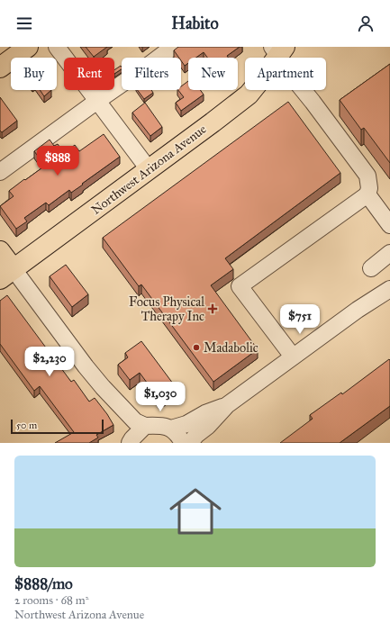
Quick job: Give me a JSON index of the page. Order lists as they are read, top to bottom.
{
  "streets": {
    "main road": ["Northwest Arizona Avenue"]
  },
  "places": {
    "health": ["Focus Physical Therapy Inc"],
    "other": ["Madabolic"]
  },
  "scale_bar": "50 m",
  "page": {
    "header": "Habito",
    "chip": [
      "Buy",
      "Rent",
      "Filters",
      "New",
      "Apartment"
    ],
    "price": [
      "$888",
      "$751",
      "$2,230",
      "$1,030"
    ],
    "scale": "50 m",
    "list": [
      {
        "name": "$888/mo",
        "note": "2 rooms · 68 m² · Northwest Arizona Avenue"
      }
    ]
  }
}
